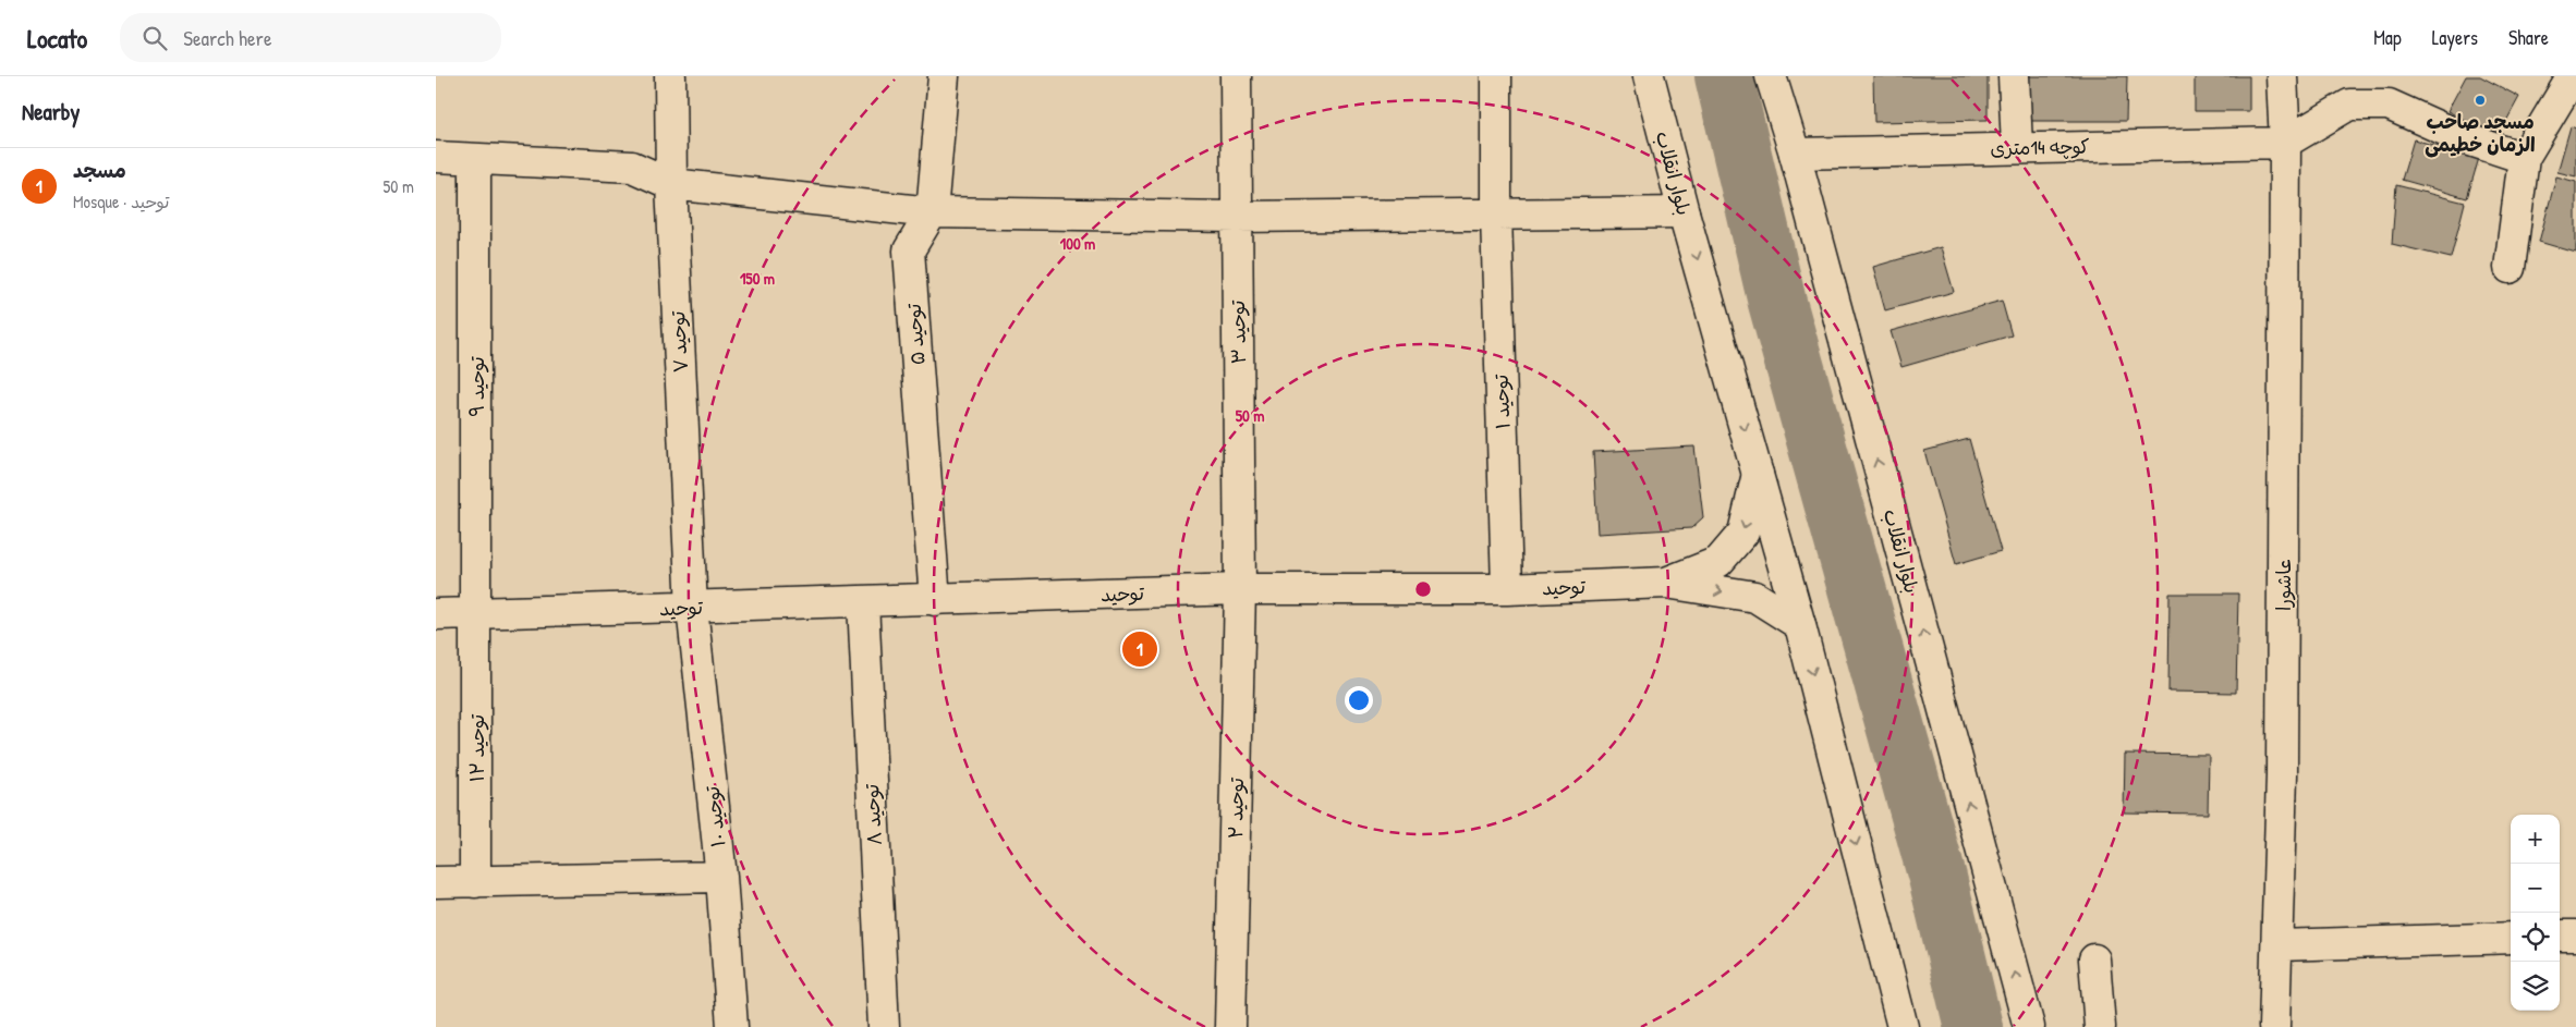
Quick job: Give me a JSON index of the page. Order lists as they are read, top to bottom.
{
  "streets": {
    "street": [
      "کوچه 14متری",
      "بلوار انقلاب",
      "توحید ۳",
      "توحید ۵",
      "توحید ۷",
      "توحید ۹",
      "توحید ۱",
      "عاشورا",
      "توحید",
      "توحید ۱۲",
      "توحید ۲",
      "توحید ۸",
      "توحید ۱۰"
    ]
  },
  "crossings": [
    ["کوچه 14متری", "بلوار انقلاب"],
    ["کوچه 14متری", "عاشورا"],
    ["بلوار انقلاب", "توحید"],
    ["توحید ۳", "توحید"],
    ["توحید ۳", "توحید ۲"],
    ["توحید ۵", "توحید"],
    ["توحید ۷", "توحید"],
    ["توحید ۷", "توحید ۱۰"],
    ["توحید ۹", "توحید"],
    ["توحید ۹", "توحید ۱۲"],
    ["توحید ۱", "توحید"],
    ["توحید", "توحید ۱۲"],
    ["توحید", "توحید ۲"],
    ["توحید", "توحید ۸"],
    ["توحید", "توحید ۱۰"]
  ],
  "places": ["مسجد صاحب الزمان خطیمی"],
  "page": {
    "header": "Locato",
    "search": "Search here",
    "nav": ["Map", "Layers", "Share"],
    "heading": "Nearby",
    "list": [
      {
        "mark": "1",
        "name": "مسجد",
        "note": "Mosque · توحید",
        "value": "50 m"
      }
    ],
    "pins": "1",
    "map_buttons": ["+", "−"]
  },
  "rings": ["100 m", "150 m", "50 m"]
}
